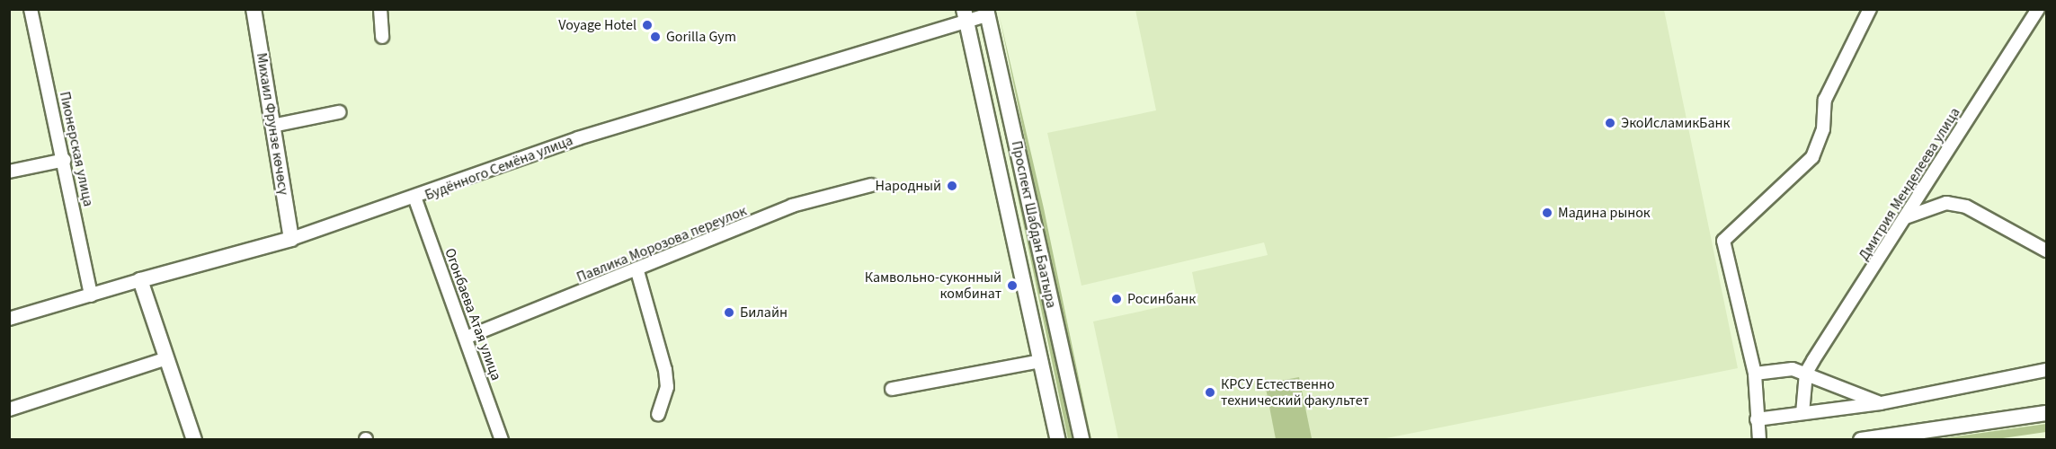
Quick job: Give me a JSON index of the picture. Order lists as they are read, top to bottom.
{
  "streets": {
    "main road": ["Михаил Фрунзе көчөсү", "Будённого Семёна улица", "Проспект Шабдан Баатыра"],
    "street": [
      "Пионерская улица",
      "Дмитрия Менделеева улица",
      "Павлика Морозова переулок",
      "Огонбаева Атая улица"
    ]
  },
  "crossings": [
    ["Михаил Фрунзе көчөсү", "Будённого Семёна улица"],
    ["Пионерская улица", "Будённого Семёна улица"],
    ["Будённого Семёна улица", "Проспект Шабдан Баатыра"],
    ["Будённого Семёна улица", "Огонбаева Атая улица"],
    ["Павлика Морозова переулок", "Огонбаева Атая улица"]
  ],
  "places": [
    "Voyage Hotel",
    "Gorilla Gym",
    "ЭкоИсламикБанк",
    "Народный",
    "Мадина рынок",
    "Камвольно-суконный комбинат",
    "Росинбанк",
    "Билайн",
    "КРСУ Естественно технический факультет"
  ]
}
